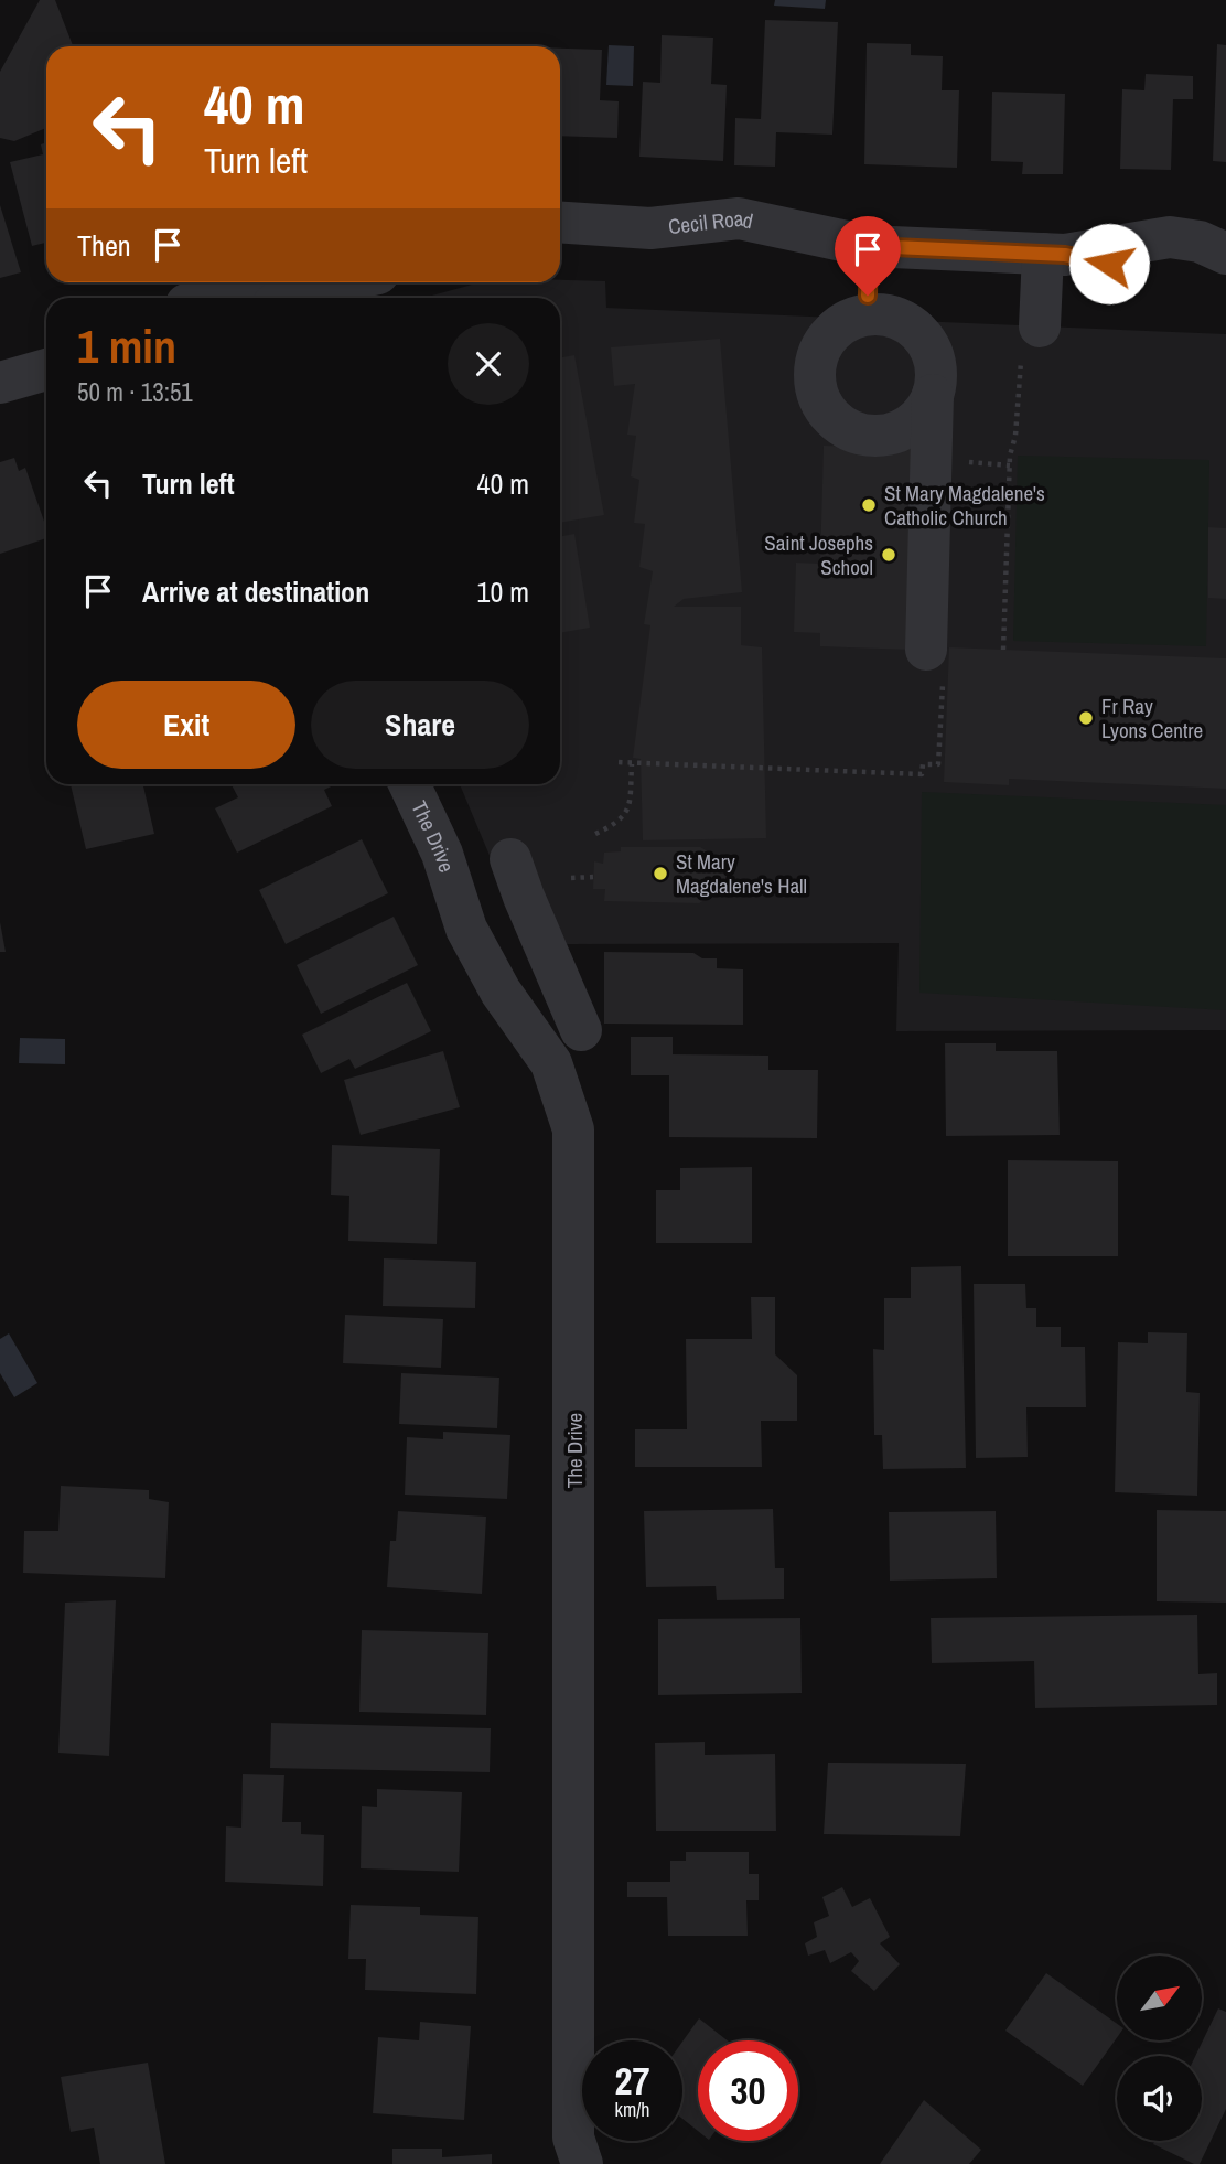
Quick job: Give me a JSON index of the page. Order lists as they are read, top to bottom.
{
  "streets": {
    "street": ["Cecil Road", "The Drive"]
  },
  "places": [
    "St Mary Magdalene's Catholic Church",
    "Saint Josephs School",
    "Fr Ray Lyons Centre",
    "St Mary Magdalene's Hall"
  ],
  "north": "top right",
  "page": {
    "turn": ["40 m", "Turn left"],
    "then": "Then",
    "heading": ["1 min", "50 m · 13:51"],
    "list": [
      {
        "name": "Turn left",
        "value": "40 m"
      },
      {
        "name": "Arrive at destination",
        "value": "10 m"
      }
    ],
    "buttons": ["Exit", "Share"],
    "speed": "27 km/h",
    "limit": "30"
  }
}
